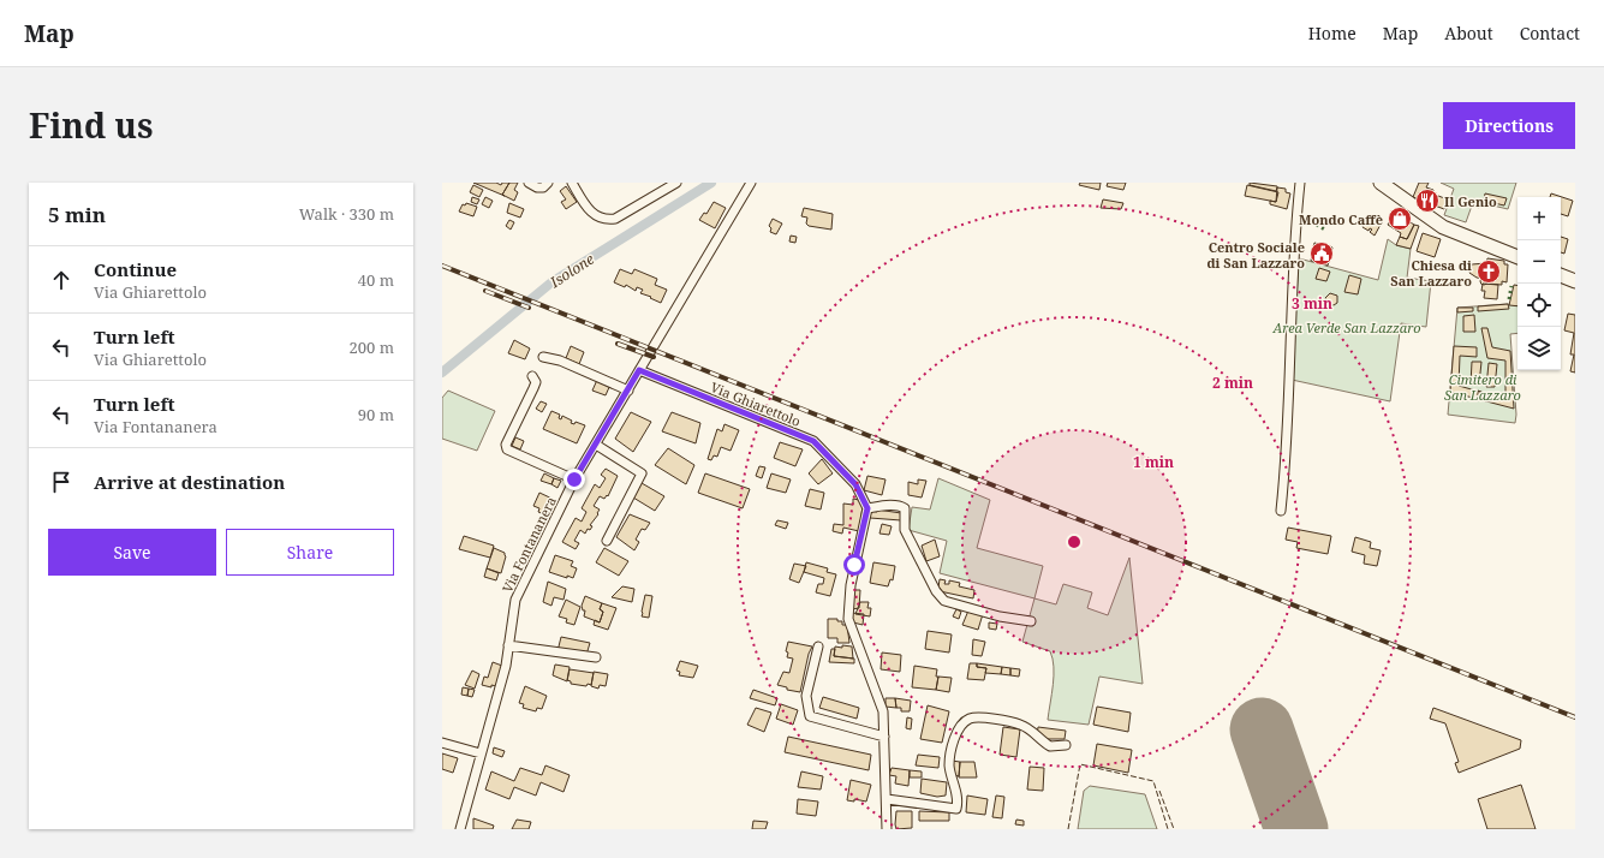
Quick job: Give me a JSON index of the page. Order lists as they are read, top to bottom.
{
  "streets": {
    "street": ["Via Ghiarettolo", "Via Fontananera"]
  },
  "crossings": [
    ["Via Ghiarettolo", "Via Fontananera"]
  ],
  "water": ["Isolone"],
  "parks": ["Area Verde San Lazzaro", "Cimitero di San Lazzaro"],
  "places": {
    "restaurant": ["Il Genio"],
    "shop": ["Mondo Caffè"],
    "public building": ["Centro Sociale di San Lazzaro"],
    "church": ["Chiesa di San Lazzaro"]
  },
  "page": {
    "header": "Map",
    "nav": [
      "Home",
      "Map",
      "About",
      "Contact"
    ],
    "title": "Find us",
    "buttons": [
      "Directions",
      ["Save", "Share"]
    ],
    "heading": ["5 min", "Walk · 330 m"],
    "map_buttons": ["+", "−"],
    "list": [
      ["Continue", "Via Ghiarettolo", "40 m"],
      ["Turn left", "Via Ghiarettolo", "200 m"],
      ["Turn left", "Via Fontananera", "90 m"],
      "Arrive at destination"
    ]
  },
  "rings": ["3 min", "2 min", "1 min"]
}
